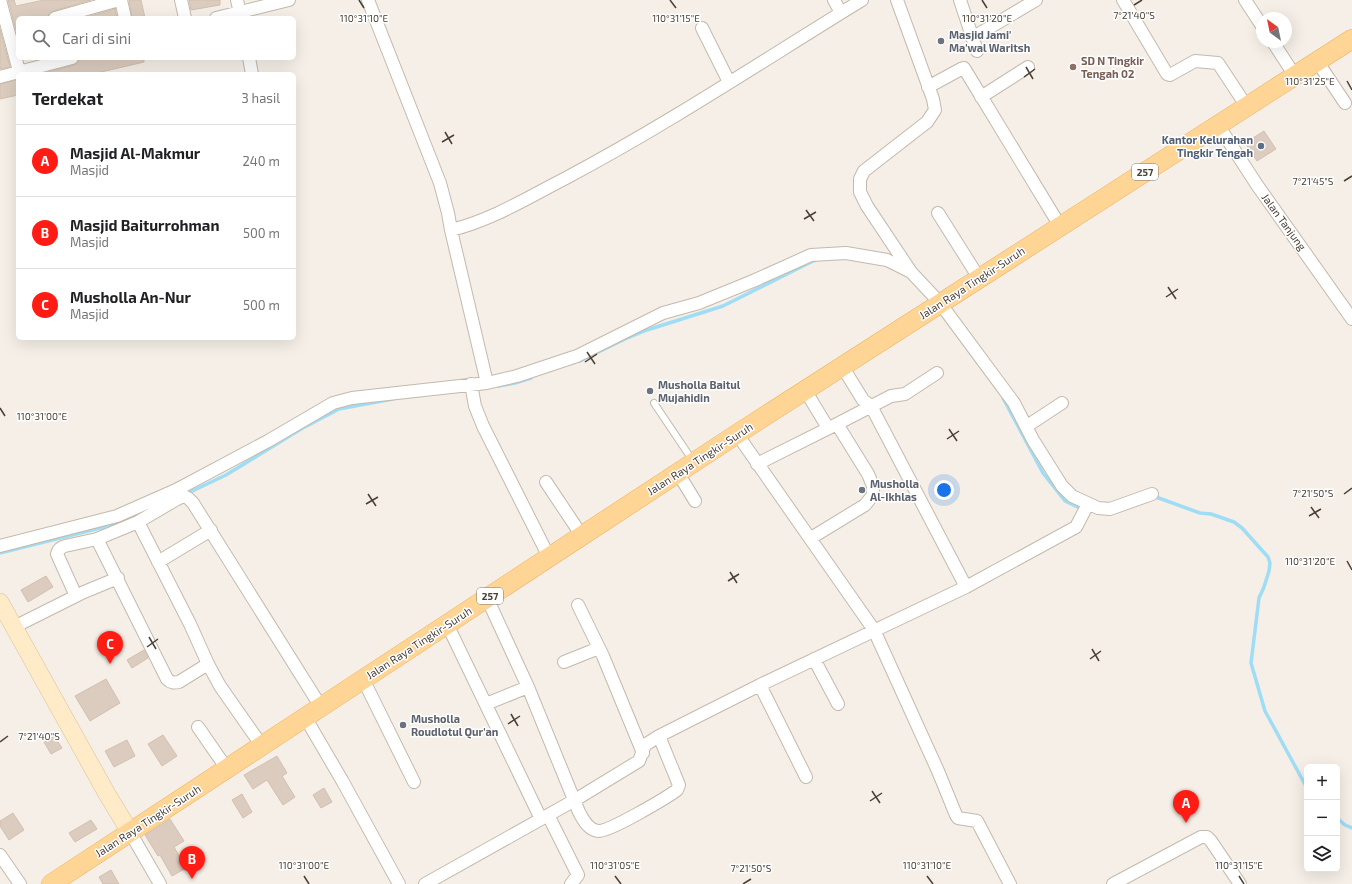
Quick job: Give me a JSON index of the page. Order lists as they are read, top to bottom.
{
  "streets": {
    "main road": ["257", "Jalan Raya Tingkir-Suruh"],
    "street": ["Jalan Tanjung"]
  },
  "crossings": [
    ["Jalan Tanjung", "Jalan Raya Tingkir-Suruh"]
  ],
  "places": [
    "Masjid Jami' Ma'wal Waritsh",
    "SD N Tingkir Tengah 02",
    "Kantor Kelurahan Tingkir Tengah",
    "Musholla Baitul Mujahidin",
    "Musholla Al-Ikhlas",
    "Musholla Roudlotul Qur'an"
  ],
  "north": "top left",
  "page": {
    "search": "Cari di sini",
    "heading": ["Terdekat", "3 hasil"],
    "list": [
      {
        "mark": "A",
        "name": "Masjid Al-Makmur",
        "note": "Masjid",
        "value": "240 m"
      },
      {
        "mark": "B",
        "name": "Masjid Baiturrohman",
        "note": "Masjid",
        "value": "500 m"
      },
      {
        "mark": "C",
        "name": "Musholla An-Nur",
        "note": "Masjid",
        "value": "500 m"
      }
    ],
    "pins": ["C", "A", "B"],
    "map_buttons": ["+", "−"]
  },
  "coordinates": [
    "7°21'40\"S",
    "110°31'20\"E",
    "110°31'10\"E",
    "110°31'15\"E",
    "110°31'25\"E",
    "7°21'45\"S",
    "110°31'00\"E",
    "7°21'50\"S",
    "110°31'05\"E"
  ]
}
